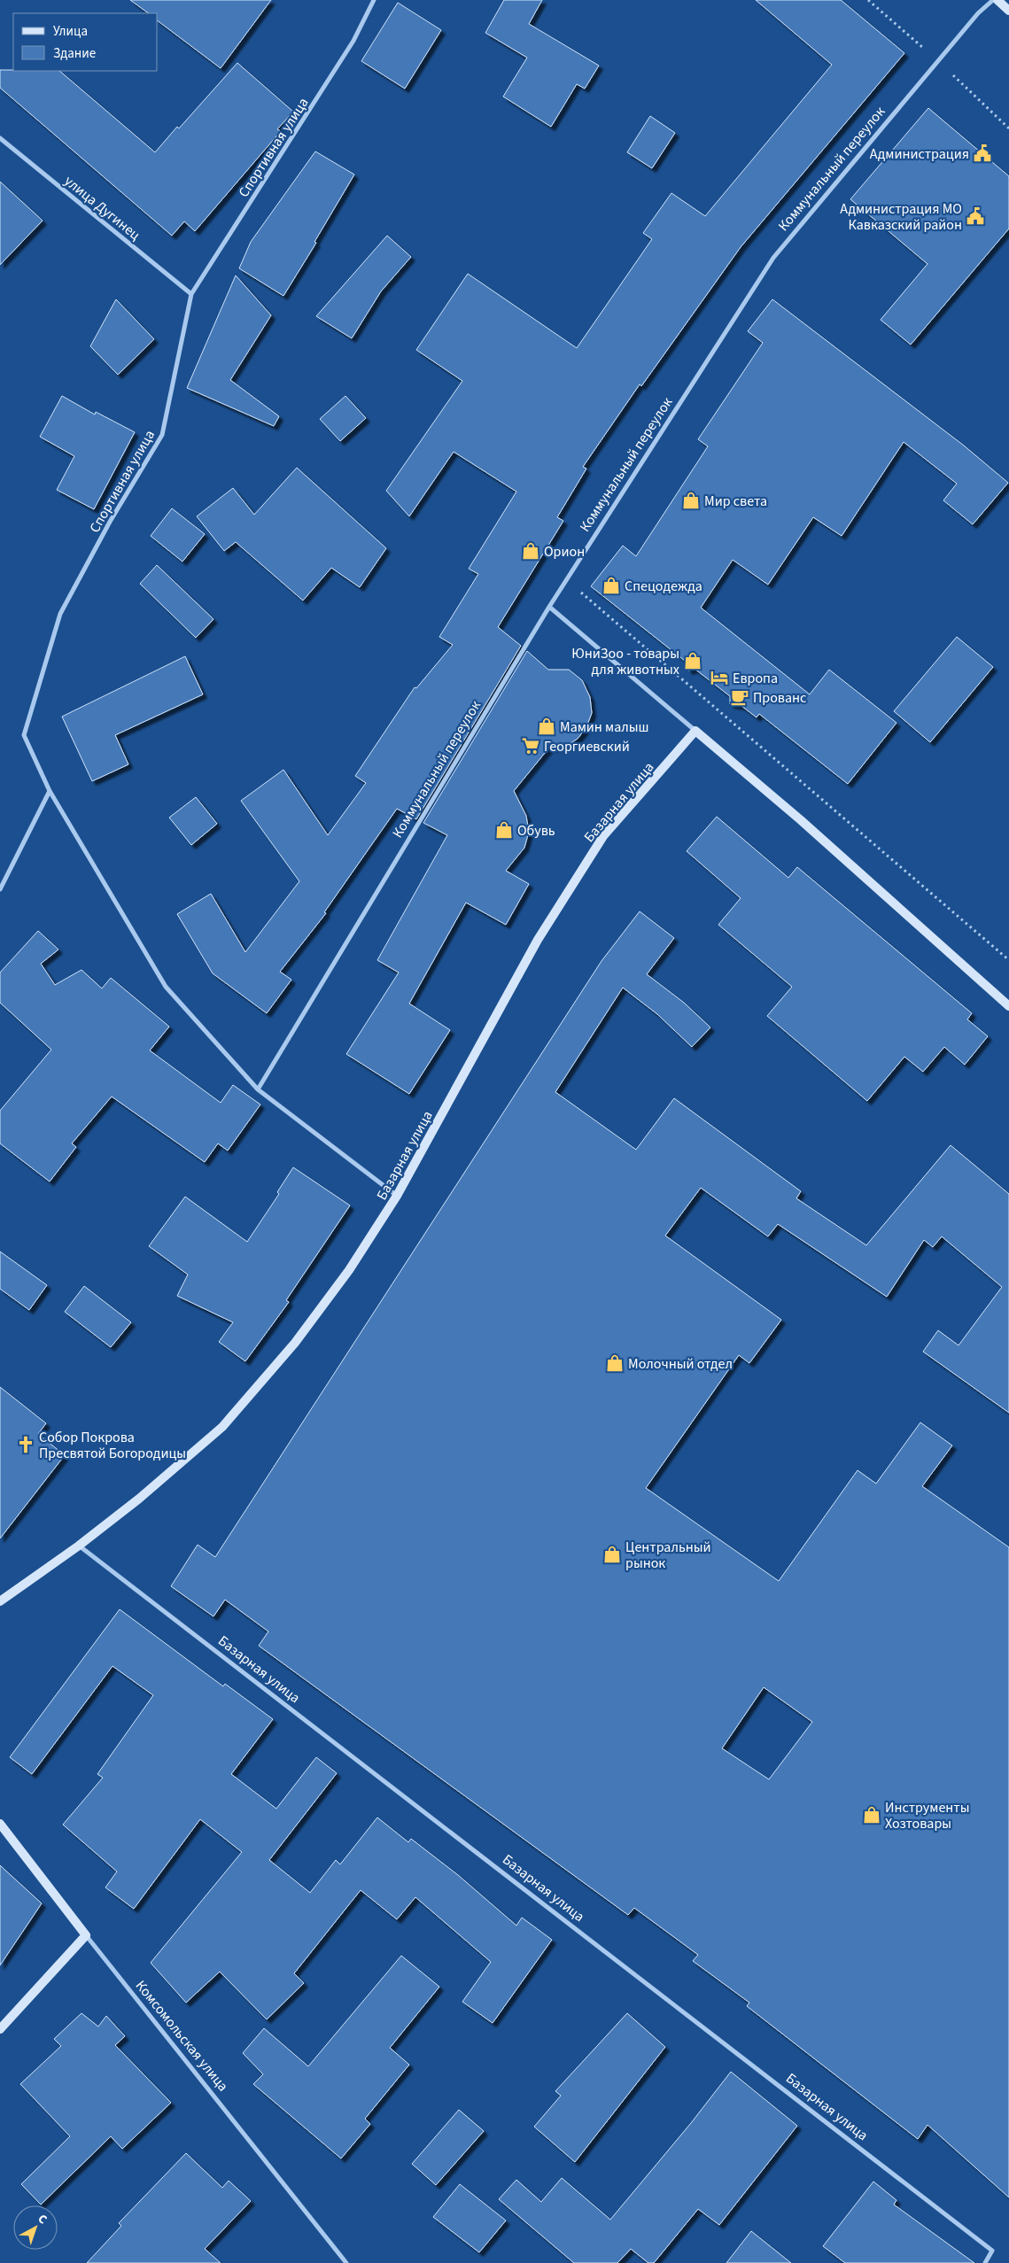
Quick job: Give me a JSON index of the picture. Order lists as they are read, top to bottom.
{
  "streets": {
    "main road": ["Базарная улица", "Комсомольская улица"],
    "street": ["Спортивная улица", "Коммунальный переулок", "улица Дугинец"]
  },
  "crossings": [
    ["Спортивная улица", "Коммунальный переулок"],
    ["Спортивная улица", "улица Дугинец"],
    ["Спортивная улица", "Базарная улица"]
  ],
  "places": {
    "public building": ["Администрация", "Администрация МО Кавказский район"],
    "shop": [
      "Мир света",
      "Орион",
      "Спецодежда",
      "ЮниЗоо - товары для животных",
      "Мамин малыш",
      "Обувь",
      "Молочный отдел",
      "Центральный рынок",
      "Инструменты Хозтовары"
    ],
    "hotel": ["Европа"],
    "cafe": ["Прованс"],
    "supermarket": ["Георгиевский"],
    "church": ["Собор Покрова Пресвятой Богородицы"]
  },
  "legend": ["Улица", "Здание"],
  "north": "top right"
}
